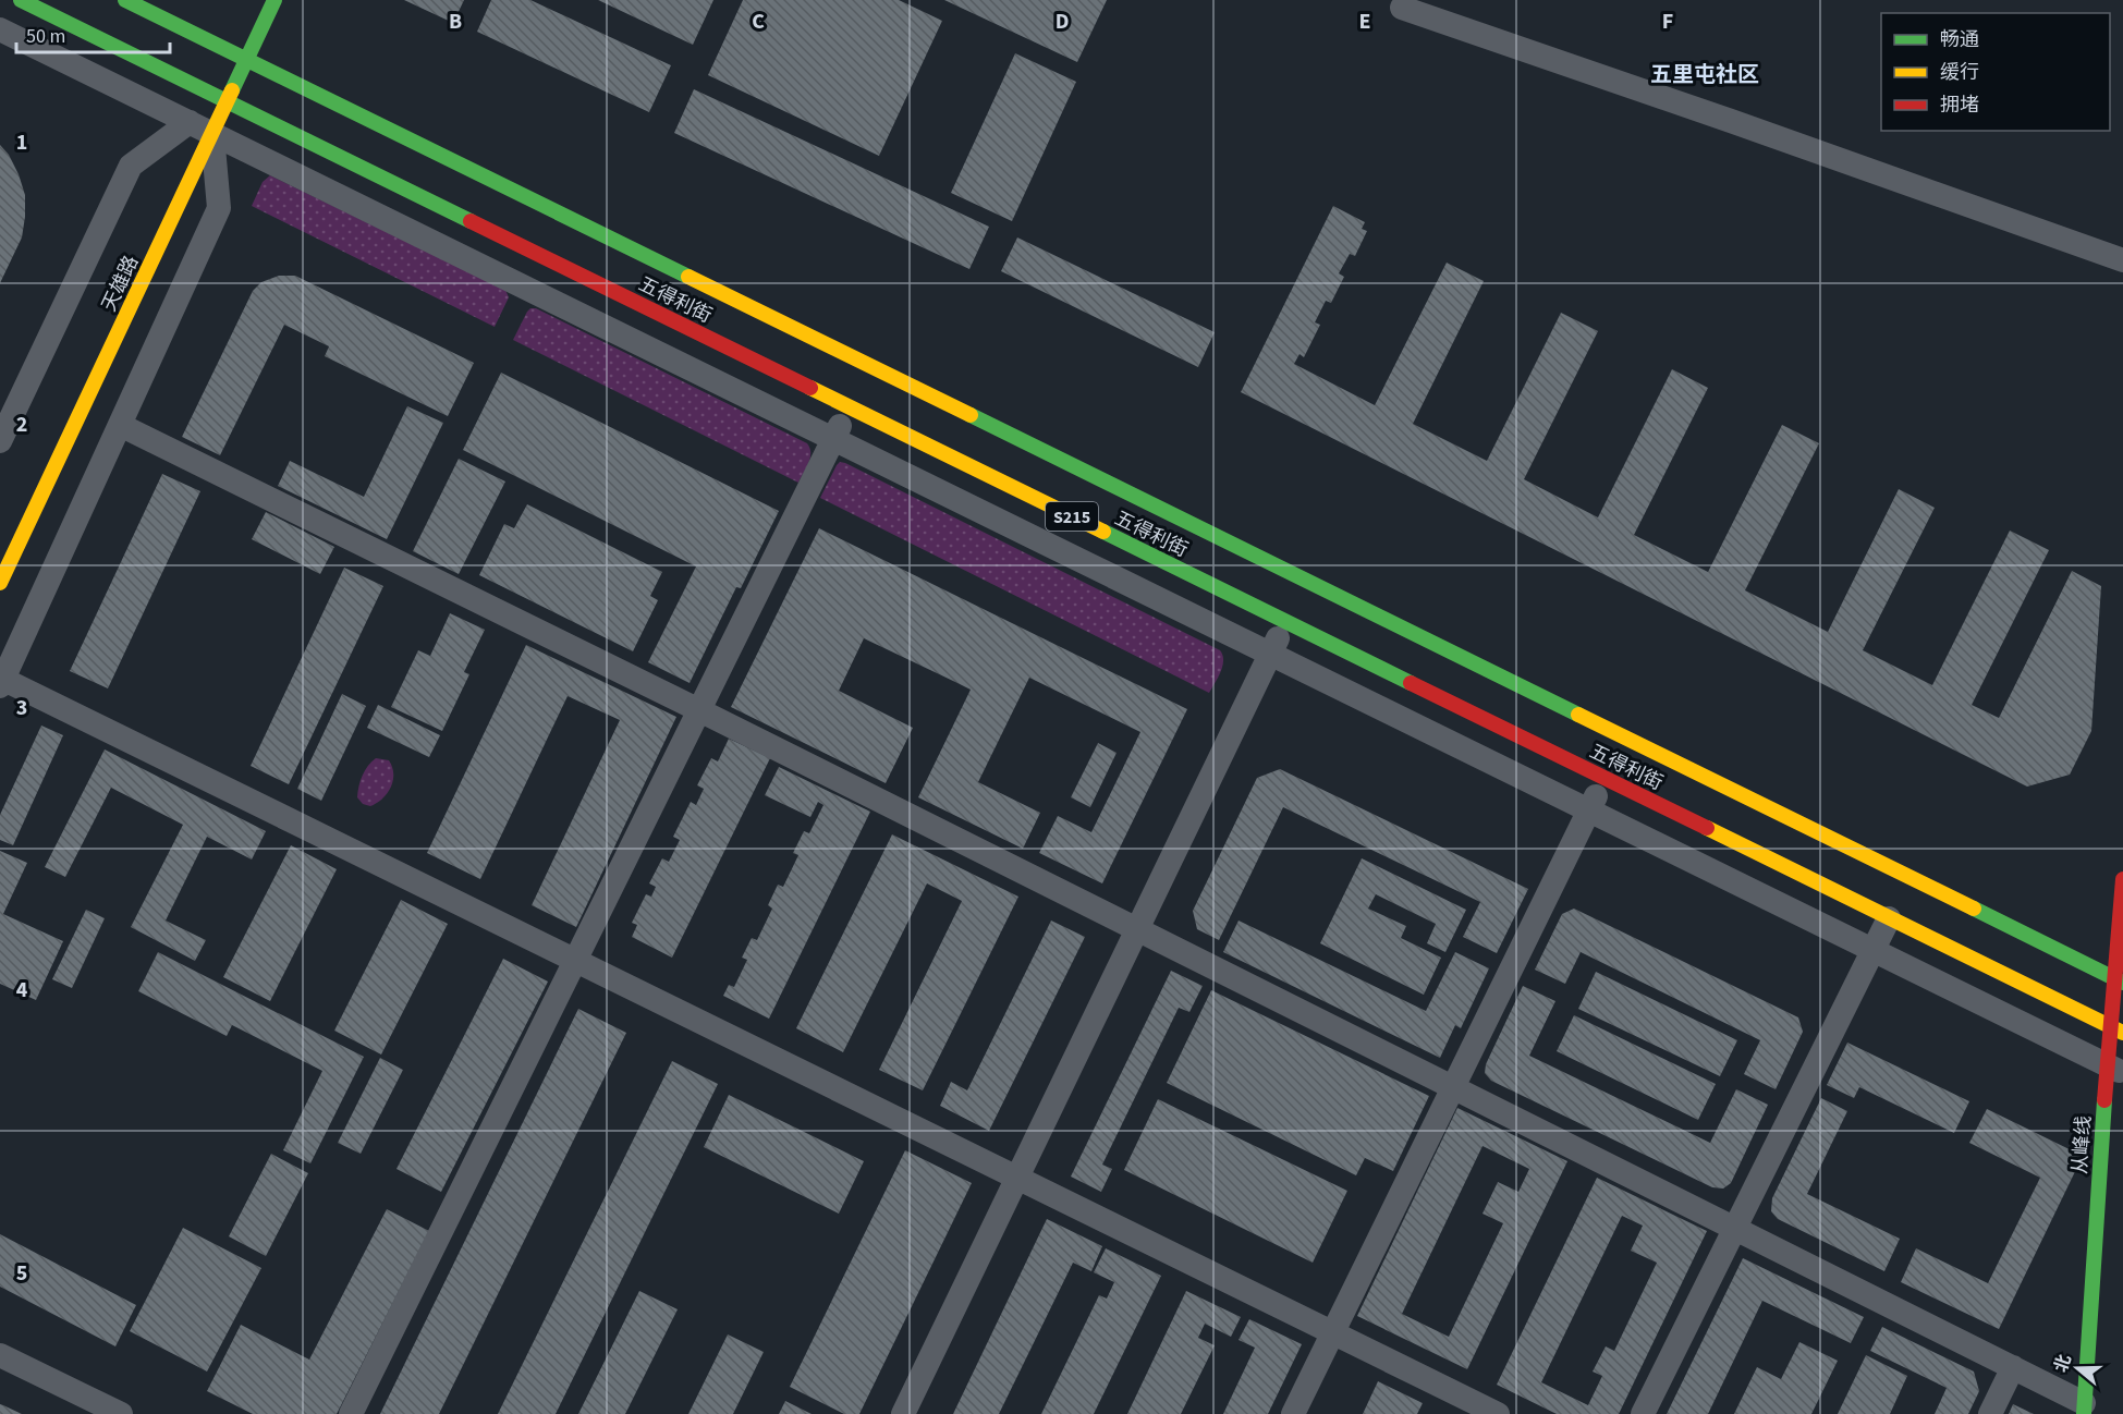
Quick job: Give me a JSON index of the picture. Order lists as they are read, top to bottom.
{
  "streets": {
    "main road": [
      "天雄路",
      "五得利街",
      "S215",
      "从峰线"
    ]
  },
  "crossings": [
    ["天雄路", "五得利街"],
    ["五得利街", "从峰线"]
  ],
  "districts": ["五里屯社区"],
  "legend": ["畅通", "缓行", "拥堵"],
  "scale_bar": "50 m",
  "north": "left",
  "grid": {
    "columns": [
      "B",
      "C",
      "D",
      "E",
      "F"
    ],
    "rows": [
      "1",
      "2",
      "3",
      "4",
      "5"
    ]
  }
}
